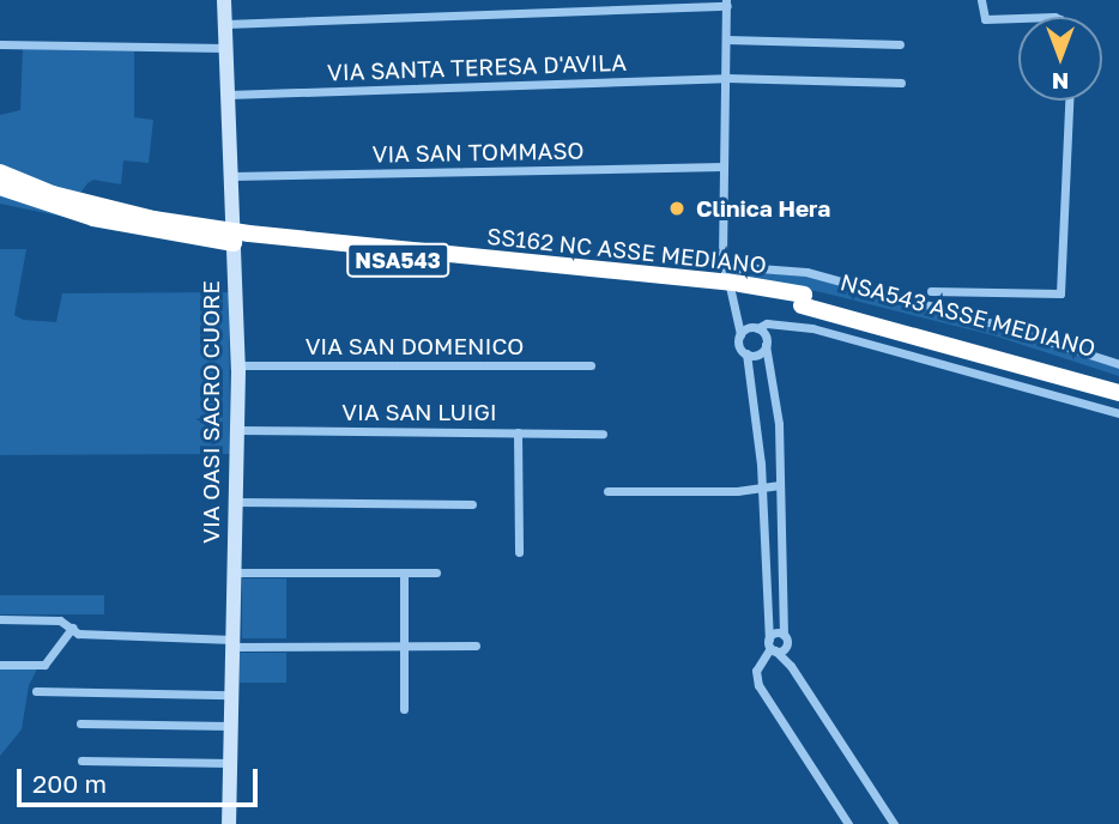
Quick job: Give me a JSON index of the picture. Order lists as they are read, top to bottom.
{
  "streets": {
    "highway": ["SS162 NC ASSE MEDIANO", "NSA543", "NSA543 ASSE MEDIANO"],
    "street": [
      "VIA SANTA TERESA D'AVILA",
      "VIA SAN TOMMASO",
      "VIA SAN DOMENICO",
      "VIA OASI SACRO CUORE",
      "VIA SAN LUIGI"
    ]
  },
  "crossings": [
    ["VIA SANTA TERESA D'AVILA", "VIA OASI SACRO CUORE"],
    ["VIA SAN TOMMASO", "VIA OASI SACRO CUORE"],
    ["SS162 NC ASSE MEDIANO", "NSA543 ASSE MEDIANO"],
    ["VIA SAN DOMENICO", "VIA OASI SACRO CUORE"],
    ["VIA OASI SACRO CUORE", "VIA SAN LUIGI"]
  ],
  "places": ["Clinica Hera"],
  "scale_bar": "200 m",
  "north": "bottom"
}
